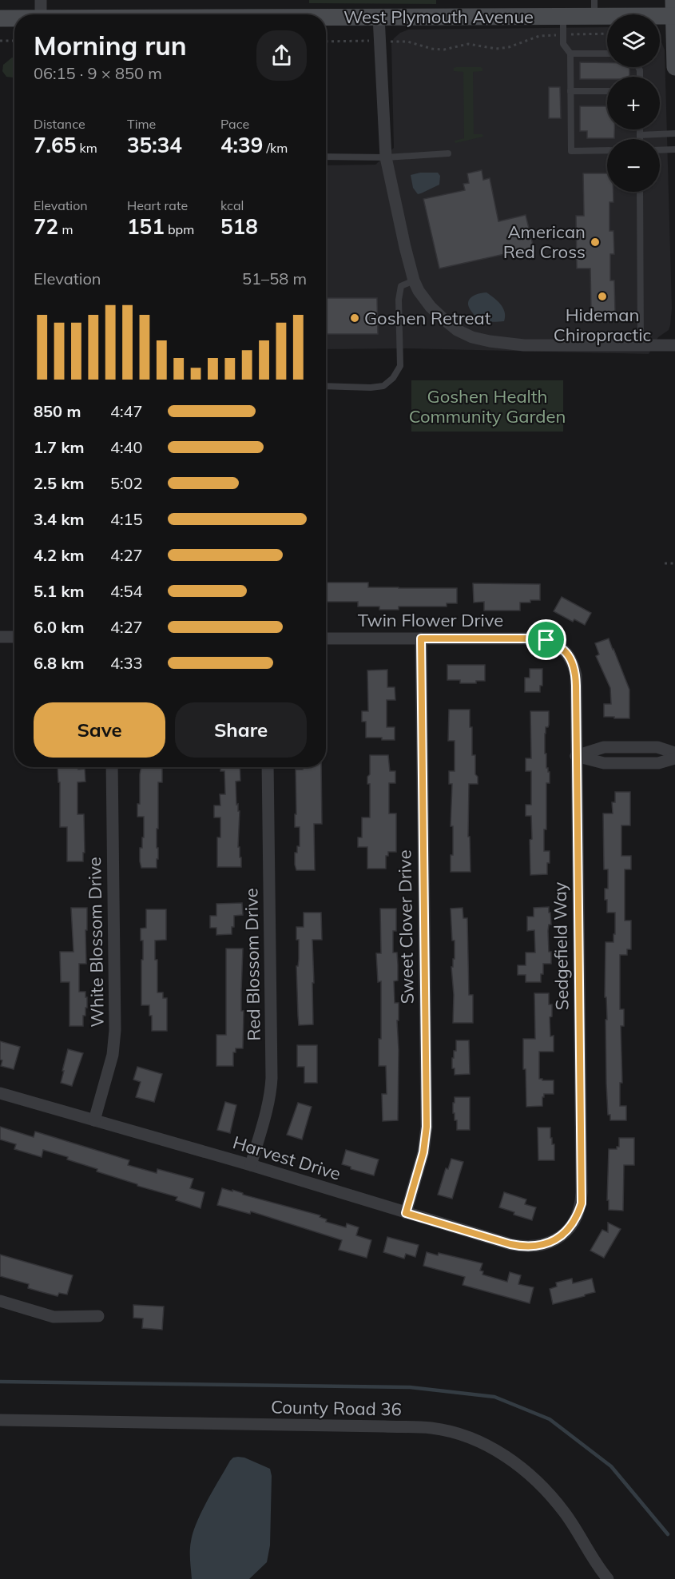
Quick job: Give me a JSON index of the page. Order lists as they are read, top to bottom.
{
  "streets": {
    "main road": ["West Plymouth Avenue"],
    "street": [
      "Twin Flower Drive",
      "Sweet Clover Drive",
      "White Blossom Drive",
      "Sedgefield Way",
      "Red Blossom Drive",
      "Harvest Drive",
      "County Road 36"
    ]
  },
  "crossings": [
    ["Twin Flower Drive", "Sweet Clover Drive"],
    ["Twin Flower Drive", "Sedgefield Way"],
    ["Sweet Clover Drive", "Harvest Drive"],
    ["White Blossom Drive", "Harvest Drive"],
    ["Sedgefield Way", "Harvest Drive"],
    ["Red Blossom Drive", "Harvest Drive"]
  ],
  "parks": ["Goshen Health Community Garden"],
  "places": ["American Red Cross", "Hideman Chiropractic", "Goshen Retreat"],
  "page": {
    "map_buttons": ["+", "−"],
    "heading": ["Morning run", "06:15 · 9 × 850 m"],
    "stats": [
      ["Distance", "7.65 km"],
      ["Time", "35:34"],
      ["Pace", "4:39 /km"],
      ["Elevation", "72 m"],
      ["Heart rate", "151 bpm"],
      ["kcal", "518"]
    ],
    "chart": ["Elevation", "51–58 m"],
    "list": [
      {
        "name": "850 m",
        "note": "4:47"
      },
      {
        "name": "1.7 km",
        "note": "4:40"
      },
      {
        "name": "2.5 km",
        "note": "5:02"
      },
      {
        "name": "3.4 km",
        "note": "4:15"
      },
      {
        "name": "4.2 km",
        "note": "4:27"
      },
      {
        "name": "5.1 km",
        "note": "4:54"
      },
      {
        "name": "6.0 km",
        "note": "4:27"
      },
      {
        "name": "6.8 km",
        "note": "4:33"
      }
    ],
    "buttons": ["Save", "Share"]
  }
}
